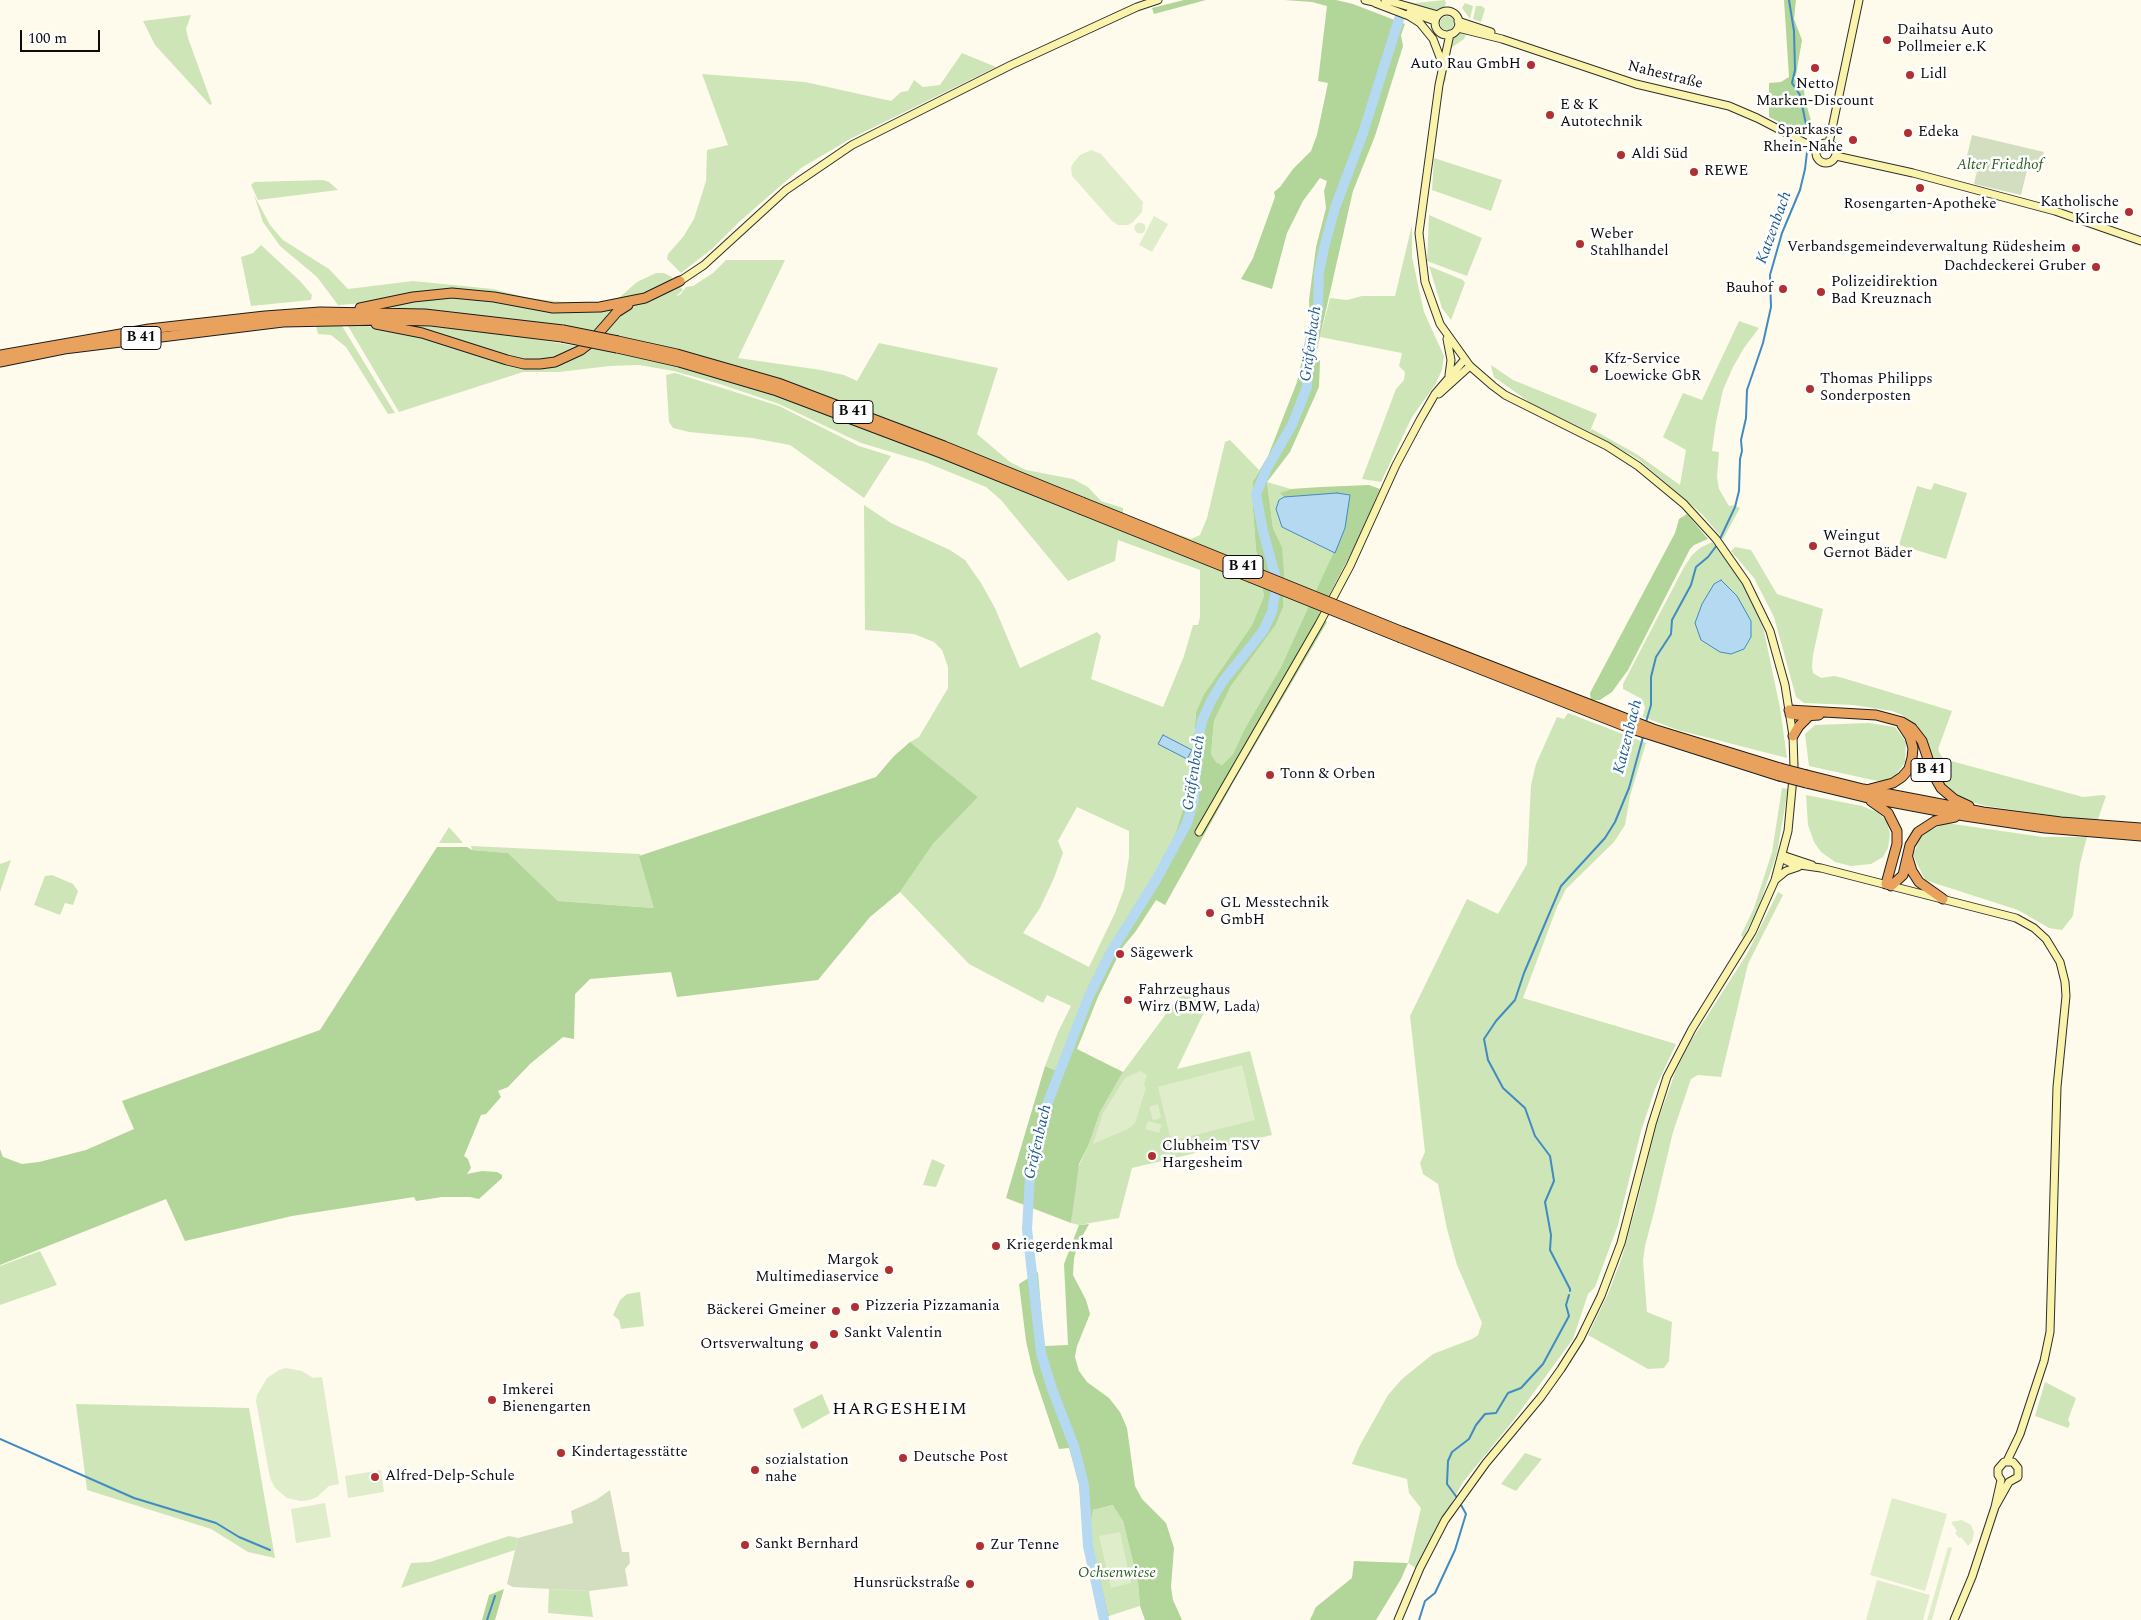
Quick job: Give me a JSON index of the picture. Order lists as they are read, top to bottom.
{
  "streets": {
    "highway": ["B 41"],
    "main road": ["Nahestraße"]
  },
  "districts": ["HARGESHEIM"],
  "water": ["Katzenbach", "Gräfenbach"],
  "parks": ["Alter Friedhof", "Ochsenwiese"],
  "places": [
    "Daihatsu Auto Pollmeier e.K",
    "Auto Rau GmbH",
    "Netto Marken-Discount",
    "Lidl",
    "E & K Autotechnik",
    "Edeka",
    "Sparkasse Rhein-Nahe",
    "Aldi Süd",
    "REWE",
    "Rosengarten-Apotheke",
    "Katholische Kirche",
    "Weber Stahlhandel",
    "Verbandsgemeindeverwaltung Rüdesheim",
    "Dachdeckerei Gruber",
    "Bauhof",
    "Polizeidirektion Bad Kreuznach",
    "Kfz-Service Loewicke GbR",
    "Thomas Philipps Sonderposten",
    "Weingut Gernot Bäder",
    "Tonn & Orben",
    "GL Messtechnik GmbH",
    "Sägewerk",
    "Fahrzeughaus Wirz (BMW, Lada)",
    "Clubheim TSV Hargesheim",
    "Kriegerdenkmal",
    "Margok Multimediaservice",
    "Pizzeria Pizzamania",
    "Bäckerei Gmeiner",
    "Sankt Valentin",
    "Ortsverwaltung",
    "Imkerei Bienengarten",
    "Kindertagesstätte",
    "Deutsche Post",
    "sozialstation nahe",
    "Alfred-Delp-Schule",
    "Sankt Bernhard",
    "Zur Tenne",
    "Hunsrückstraße"
  ],
  "scale_bar": "100 m"
}
